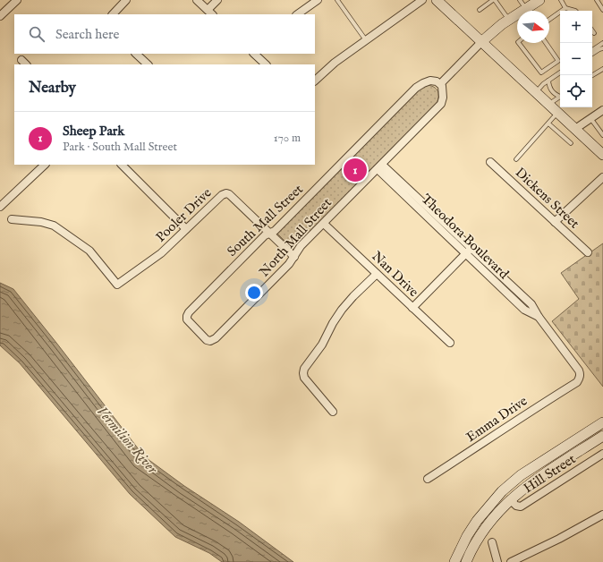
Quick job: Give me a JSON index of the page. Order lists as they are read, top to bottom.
{
  "streets": {
    "street": [
      "Dickens Street",
      "Pooler Drive",
      "South Mall Street",
      "Theodora Boulevard",
      "North Mall Street",
      "Nan Drive",
      "Emma Drive",
      "Hill Street"
    ]
  },
  "crossings": [
    ["Pooler Drive", "South Mall Street"],
    ["Pooler Drive", "North Mall Street"],
    ["South Mall Street", "North Mall Street"],
    ["Theodora Boulevard", "North Mall Street"],
    ["Theodora Boulevard", "Emma Drive"],
    ["North Mall Street", "Nan Drive"]
  ],
  "water": ["Vermilion River"],
  "north": "right",
  "page": {
    "map_buttons": ["+", "−"],
    "search": "Search here",
    "heading": "Nearby",
    "list": [
      {
        "mark": "1",
        "name": "Sheep Park",
        "note": "Park · South Mall Street",
        "value": "170 m"
      }
    ],
    "pins": "1"
  }
}
